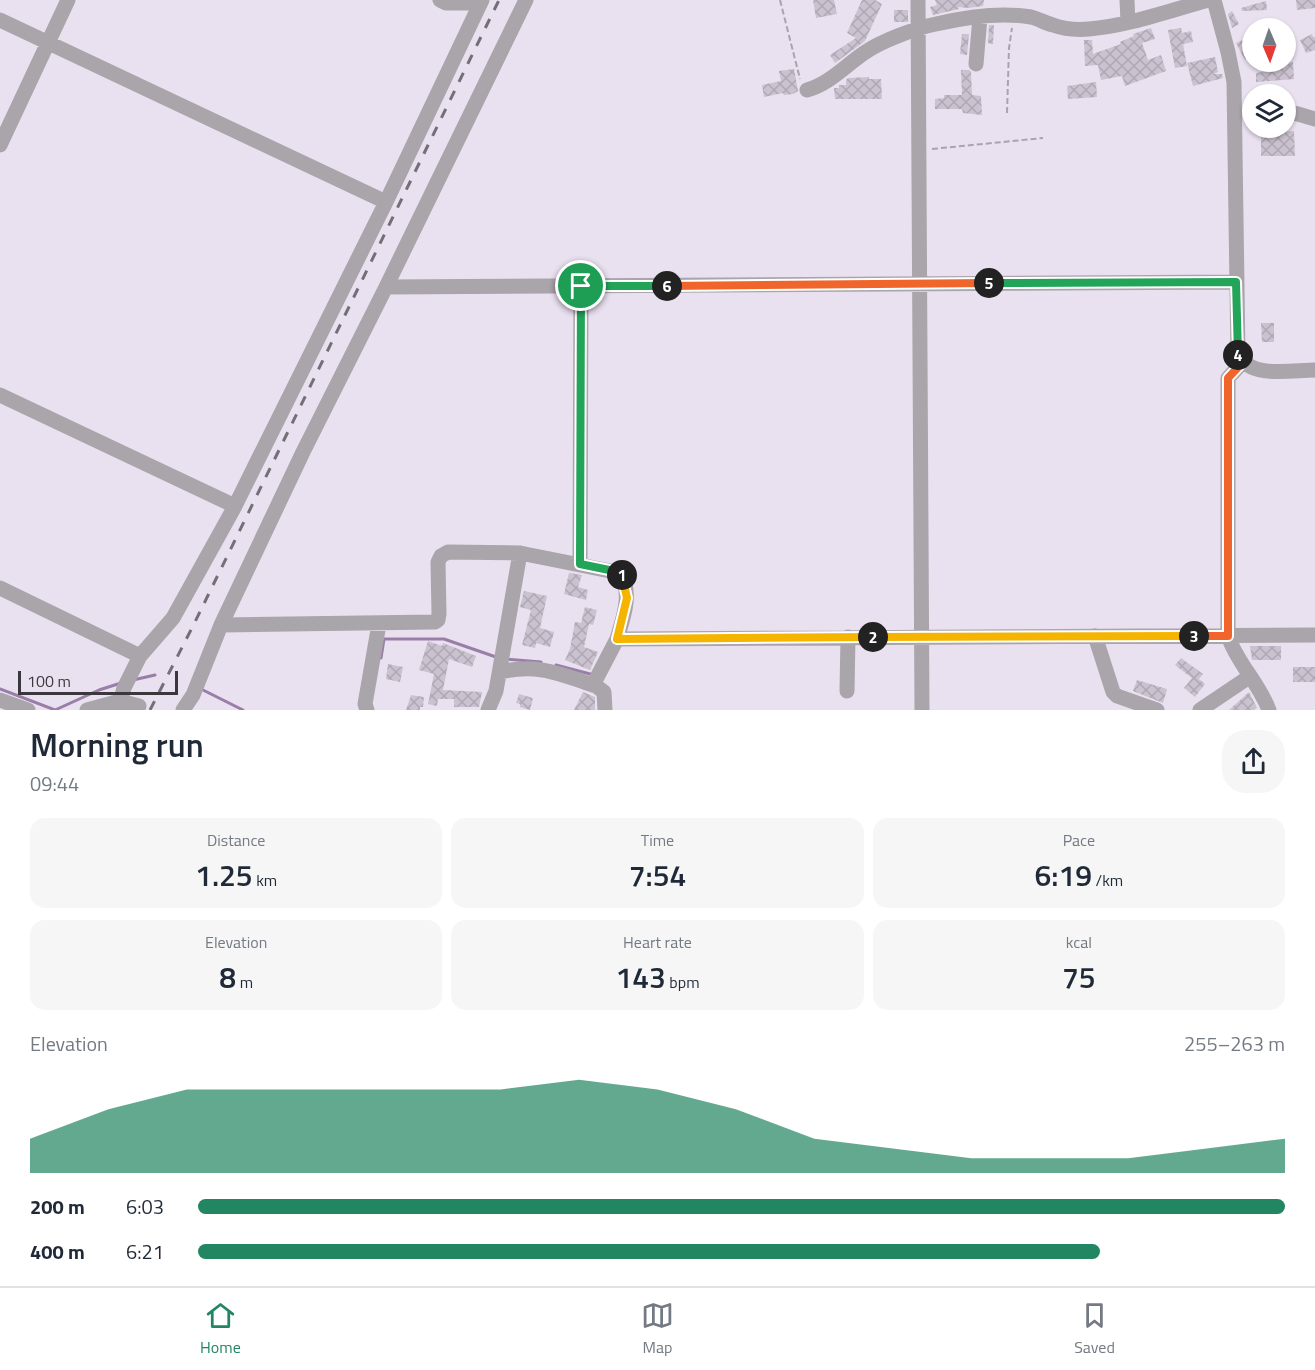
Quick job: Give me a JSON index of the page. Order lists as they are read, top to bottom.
{
  "scale_bar": "100 m",
  "north": "bottom",
  "page": {
    "pins": [
      "5",
      "6",
      "4",
      "1",
      "3",
      "2"
    ],
    "scale": "100 m",
    "heading": ["Morning run", "09:44"],
    "stats": [
      ["Distance", "1.25 km"],
      ["Time", "7:54"],
      ["Pace", "6:19 /km"],
      ["Elevation", "8 m"],
      ["Heart rate", "143 bpm"],
      ["kcal", "75"]
    ],
    "chart": ["Elevation", "255–263 m"],
    "list": [
      {
        "name": "200 m",
        "note": "6:03"
      },
      {
        "name": "400 m",
        "note": "6:21"
      }
    ],
    "tabs": ["Home", "Map", "Saved"]
  }
}
